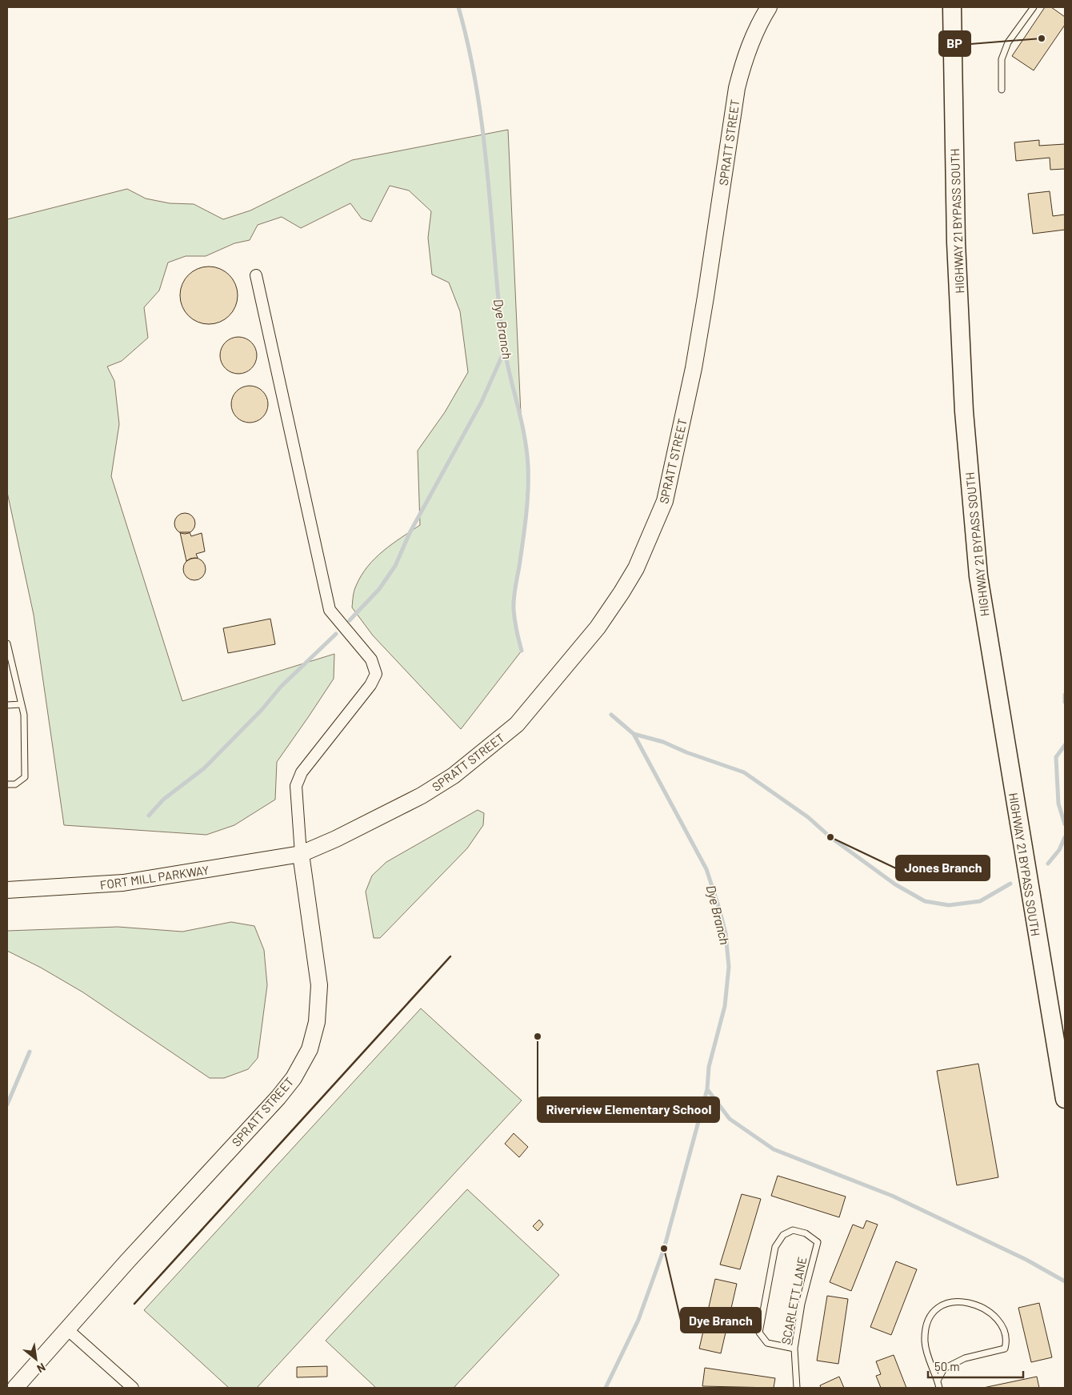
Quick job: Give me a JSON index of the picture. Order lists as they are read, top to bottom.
{
  "streets": {
    "main road": ["SPRATT STREET", "HIGHWAY 21 BYPASS SOUTH", "FORT MILL PARKWAY"],
    "lane": ["SCARLETT LANE"]
  },
  "crossings": [
    ["SPRATT STREET", "FORT MILL PARKWAY"]
  ],
  "water": ["Dye Branch"],
  "places": [
    "BP",
    "Jones Branch",
    "Riverview Elementary School",
    "Dye Branch"
  ],
  "scale_bar": "50 m",
  "north": "bottom right"
}
